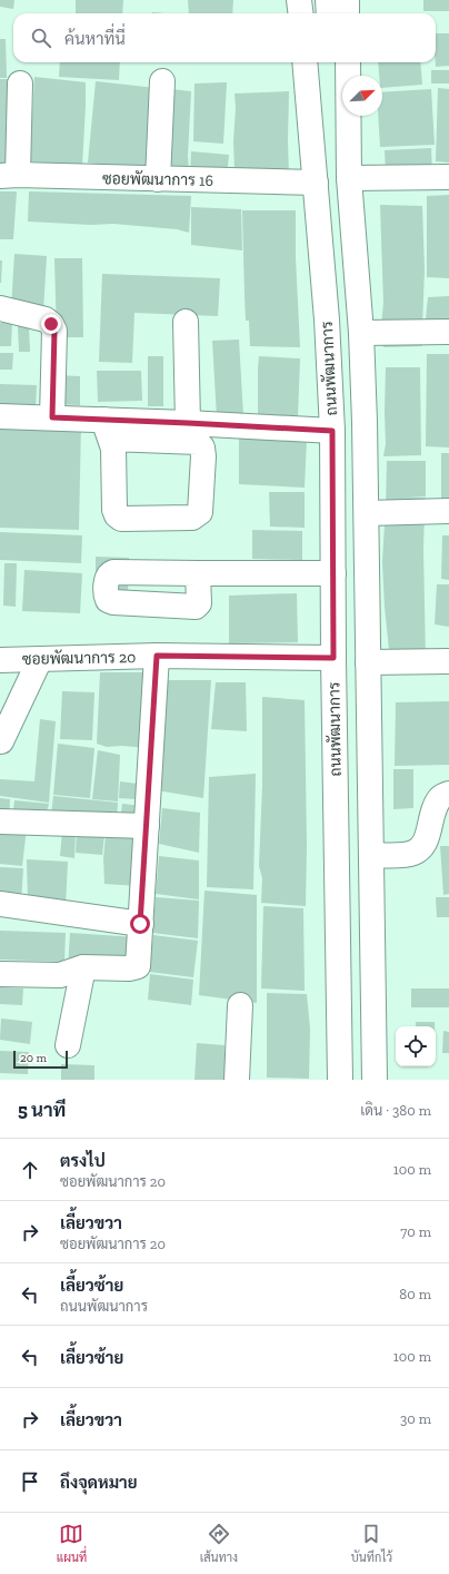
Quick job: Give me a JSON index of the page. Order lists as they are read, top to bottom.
{
  "streets": {
    "street": ["ซอยพัฒนาการ 16", "ถนนพัฒนาการ", "ซอยพัฒนาการ 20"]
  },
  "crossings": [
    ["ซอยพัฒนาการ 16", "ถนนพัฒนาการ"],
    ["ถนนพัฒนาการ", "ซอยพัฒนาการ 20"]
  ],
  "scale_bar": "20 m",
  "north": "top right",
  "page": {
    "search": "ค้นหาที่นี่",
    "scale": "20 m",
    "heading": ["5 นาที", "เดิน · 380 m"],
    "list": [
      ["ตรงไป", "ซอยพัฒนาการ 20", "100 m"],
      ["เลี้ยวขวา", "ซอยพัฒนาการ 20", "70 m"],
      ["เลี้ยวซ้าย", "ถนนพัฒนาการ", "80 m"],
      ["เลี้ยวซ้าย", "100 m"],
      ["เลี้ยวขวา", "30 m"],
      "ถึงจุดหมาย"
    ],
    "nav": ["แผนที่", "เส้นทาง", "บันทึกไว้"]
  }
}
